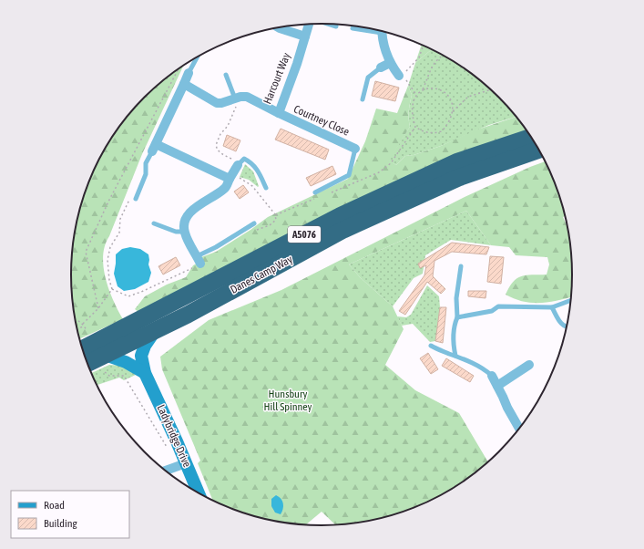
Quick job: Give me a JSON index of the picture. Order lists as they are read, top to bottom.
{
  "streets": {
    "highway": ["A5076", "Danes Camp Way"],
    "street": ["Harcourt Way", "Courtney Close", "Ladybridge Drive"]
  },
  "crossings": [
    ["Harcourt Way", "Courtney Close"],
    ["Danes Camp Way", "Ladybridge Drive"]
  ],
  "parks": ["Hunsbury Hill Spinney"],
  "legend": ["Road", "Building"]
}
